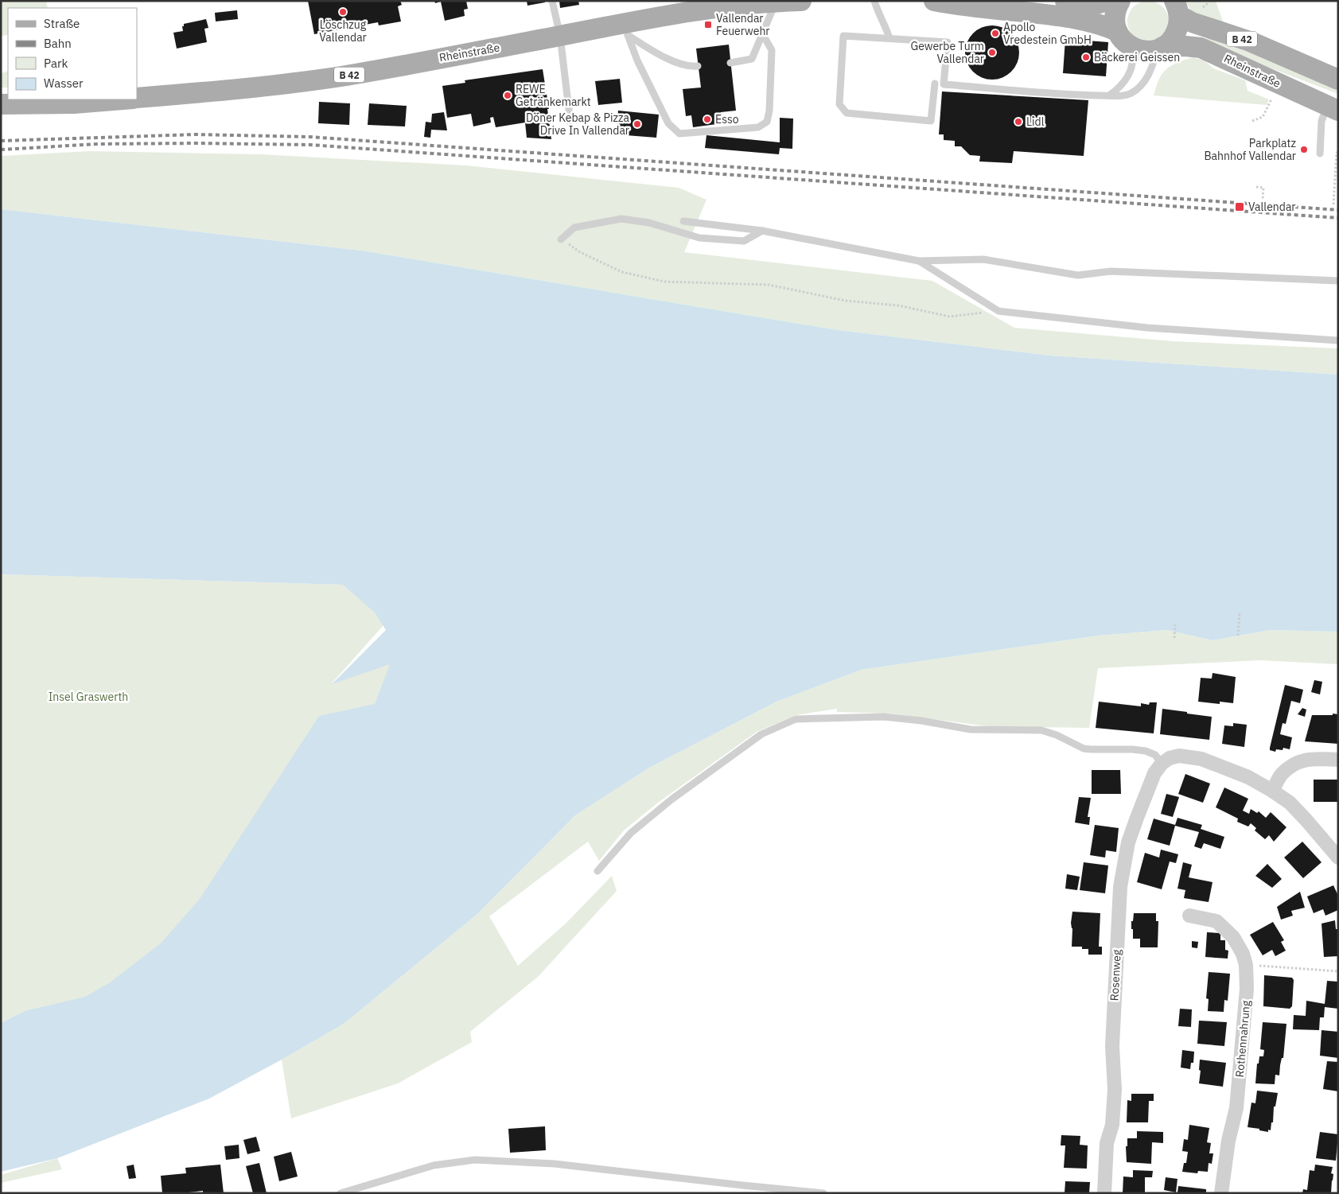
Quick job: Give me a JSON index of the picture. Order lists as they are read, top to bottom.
{
  "streets": {
    "main road": ["B 42", "Rheinstraße"],
    "street": ["Rosenweg", "Rothennahrung"]
  },
  "crossings": [
    ["B 42", "Rheinstraße"]
  ],
  "parks": ["Insel Graswerth"],
  "places": {
    "other": [
      "Löschzug Vallendar",
      "Apollo Vredestein GmbH",
      "Gewerbe Turm Vallendar",
      "Bäckerei Geissen",
      "REWE Getränkemarkt",
      "Esso",
      "Lidl",
      "Döner Kebap & Pizza Drive In Vallendar",
      "Parkplatz Bahnhof Vallendar"
    ],
    "transit": ["Vallendar Feuerwehr", "Vallendar"]
  },
  "legend": [
    "Straße",
    "Bahn",
    "Park",
    "Wasser"
  ]
}
